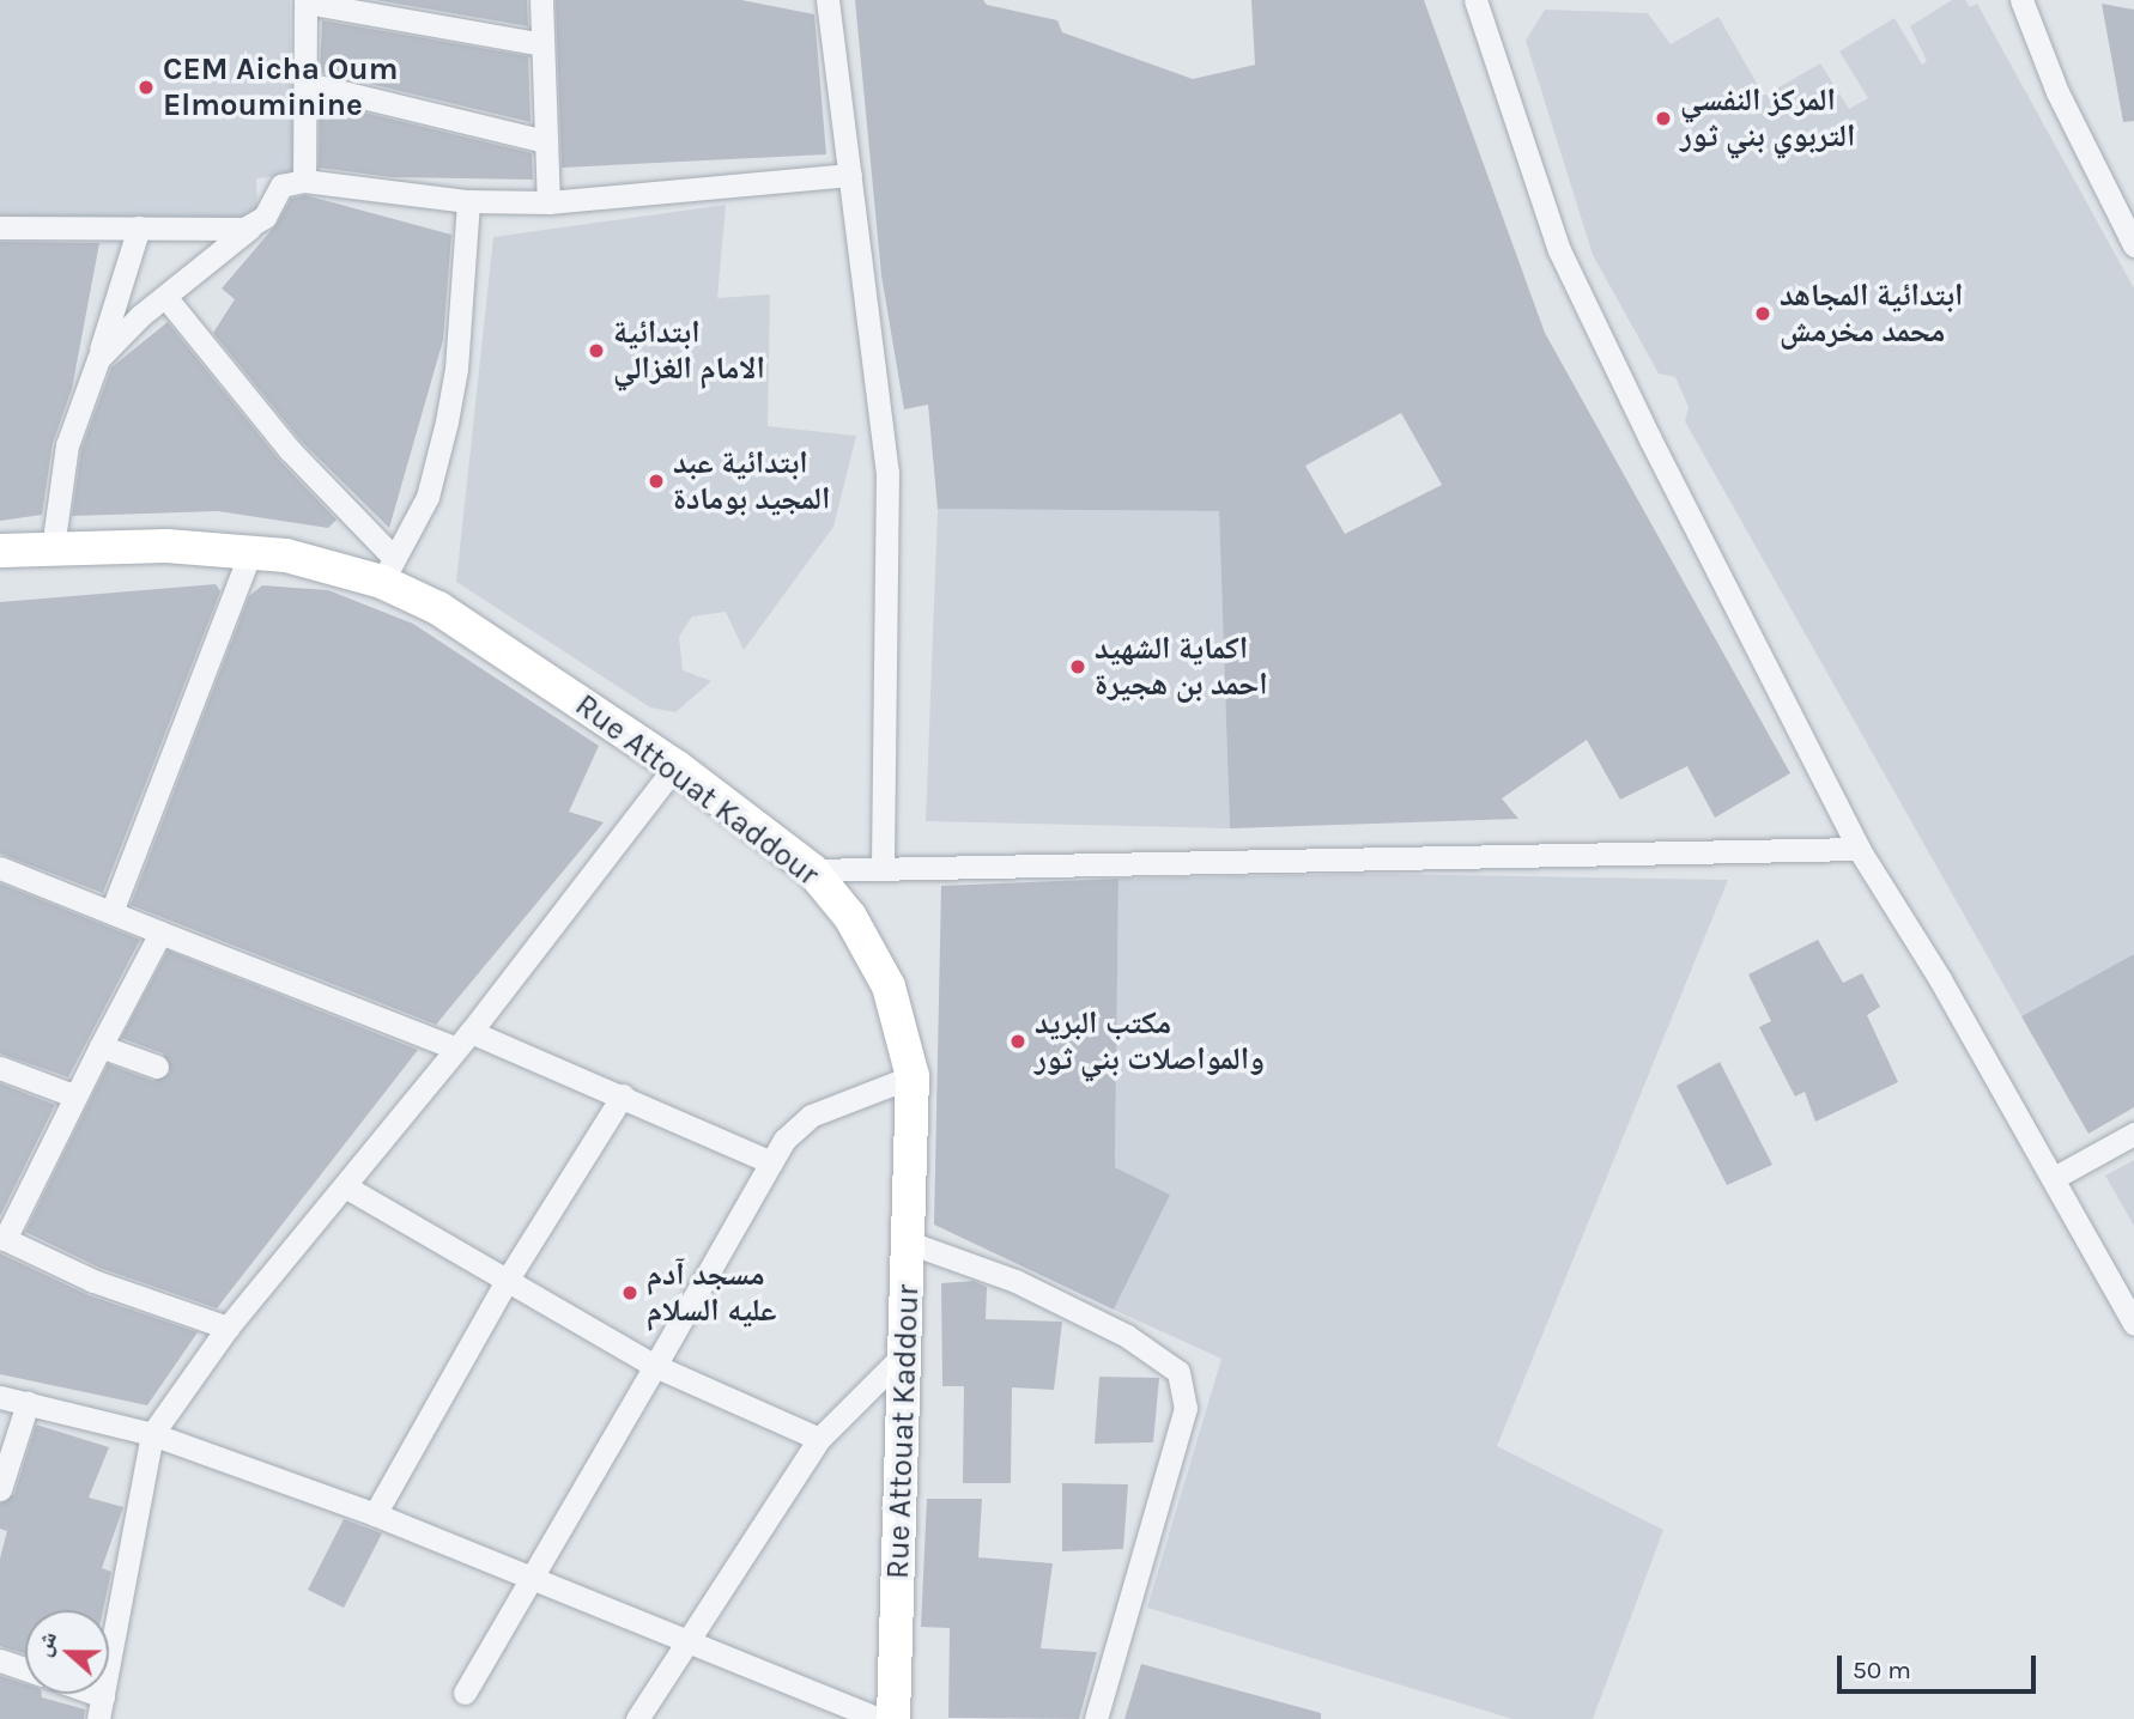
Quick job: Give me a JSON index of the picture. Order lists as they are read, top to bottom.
{
  "streets": {
    "street": ["Rue Attouat Kaddour"]
  },
  "places": [
    "CEM Aicha Oum Elmouminine",
    "المركز النفسي التربوي بني ثور",
    "ابتدائية المجاهد محمد مخرمش",
    "ابتدائية الامام الغزالي",
    "ابتدائية عبد المجيد بومادة",
    "اكماية الشهيد احمد بن هجيرة",
    "مكتب البريد والمواصلات بني ثور",
    "مسجد آدم عليه السلام"
  ],
  "scale_bar": "50 m",
  "north": "left"
}
